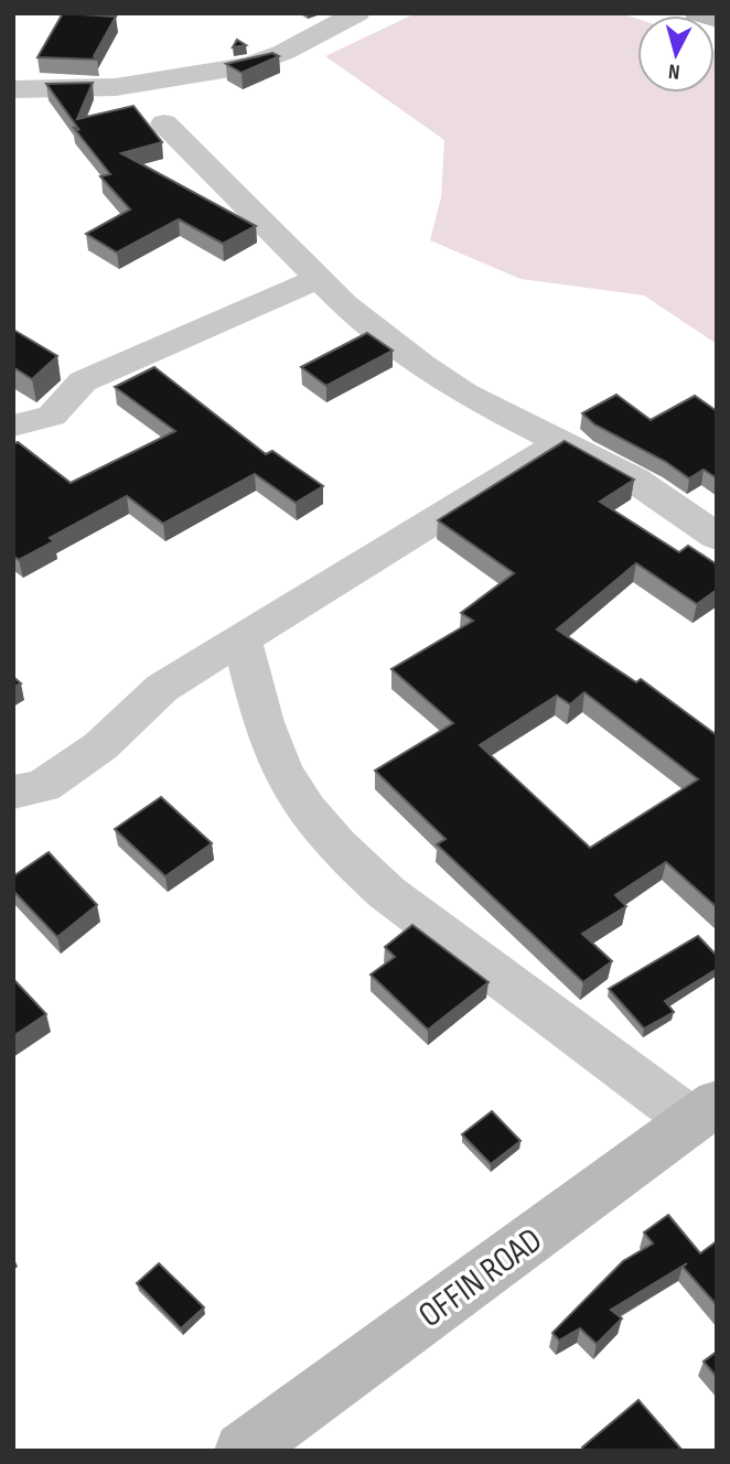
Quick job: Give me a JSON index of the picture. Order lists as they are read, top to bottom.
{
  "streets": {
    "street": ["OFFIN ROAD"]
  },
  "north": "bottom"
}
